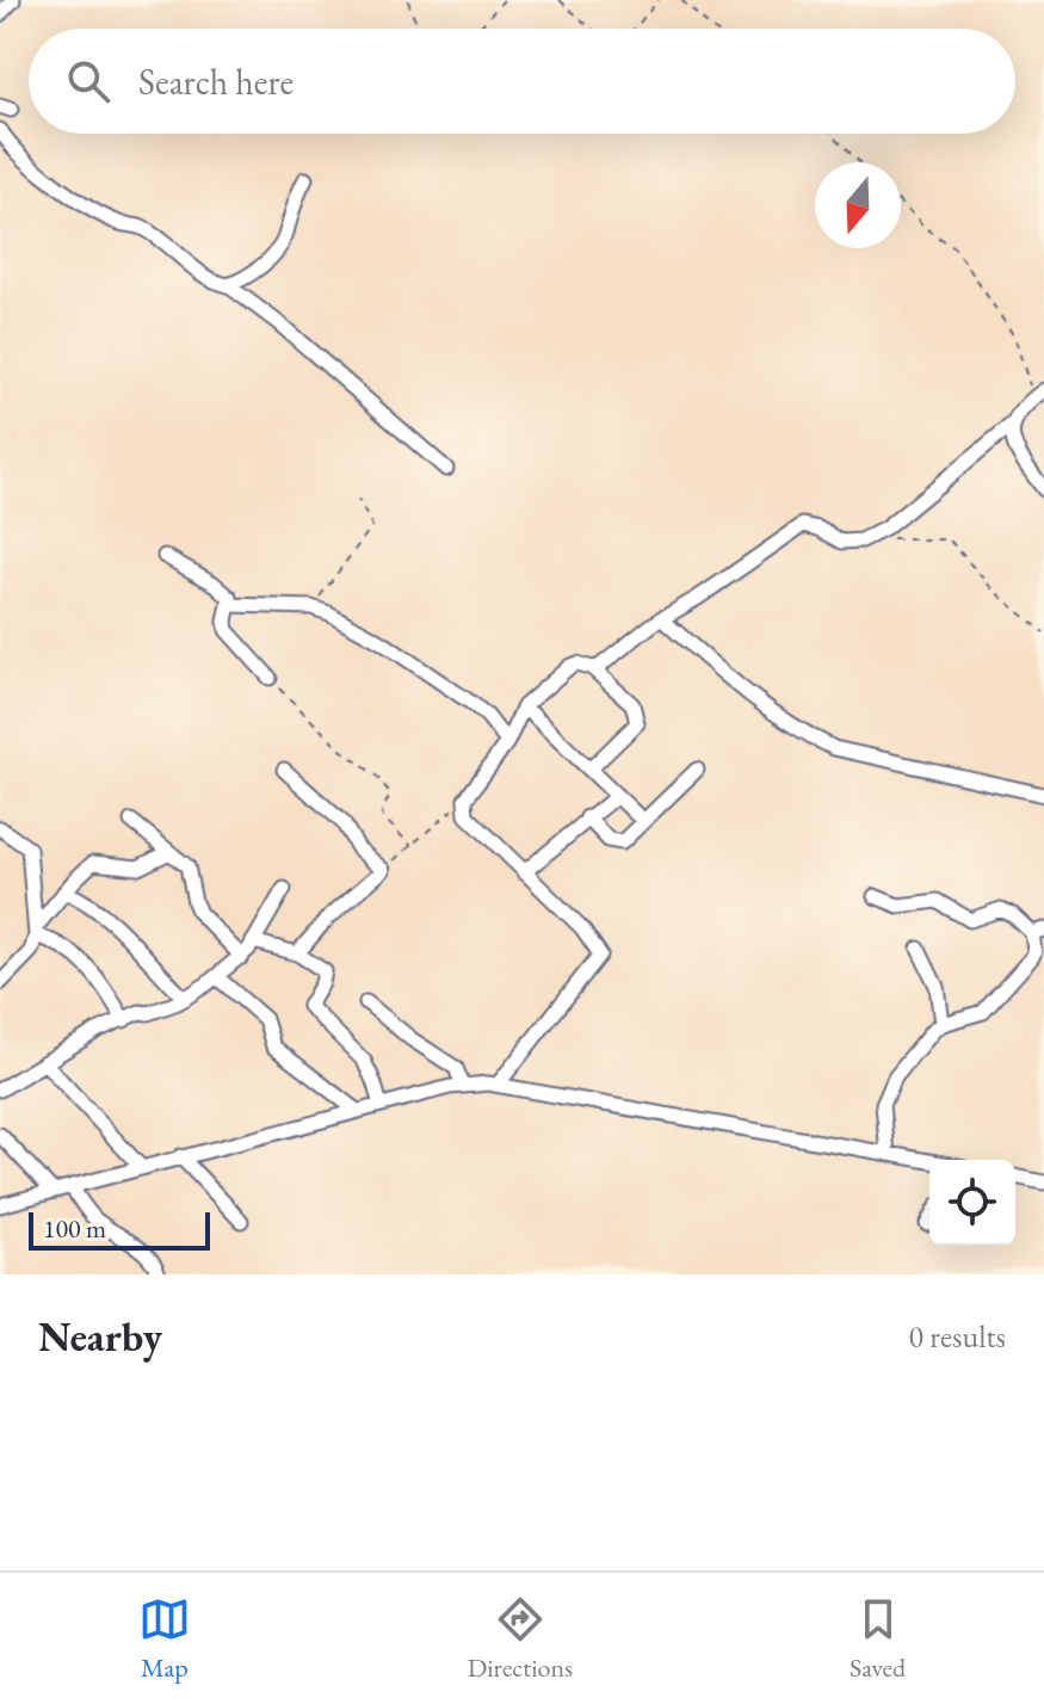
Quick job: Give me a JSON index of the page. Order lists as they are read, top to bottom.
{
  "scale_bar": "100 m",
  "north": "bottom",
  "page": {
    "search": "Search here",
    "scale": "100 m",
    "heading": ["Nearby", "0 results"],
    "nav": ["Map", "Directions", "Saved"]
  }
}
